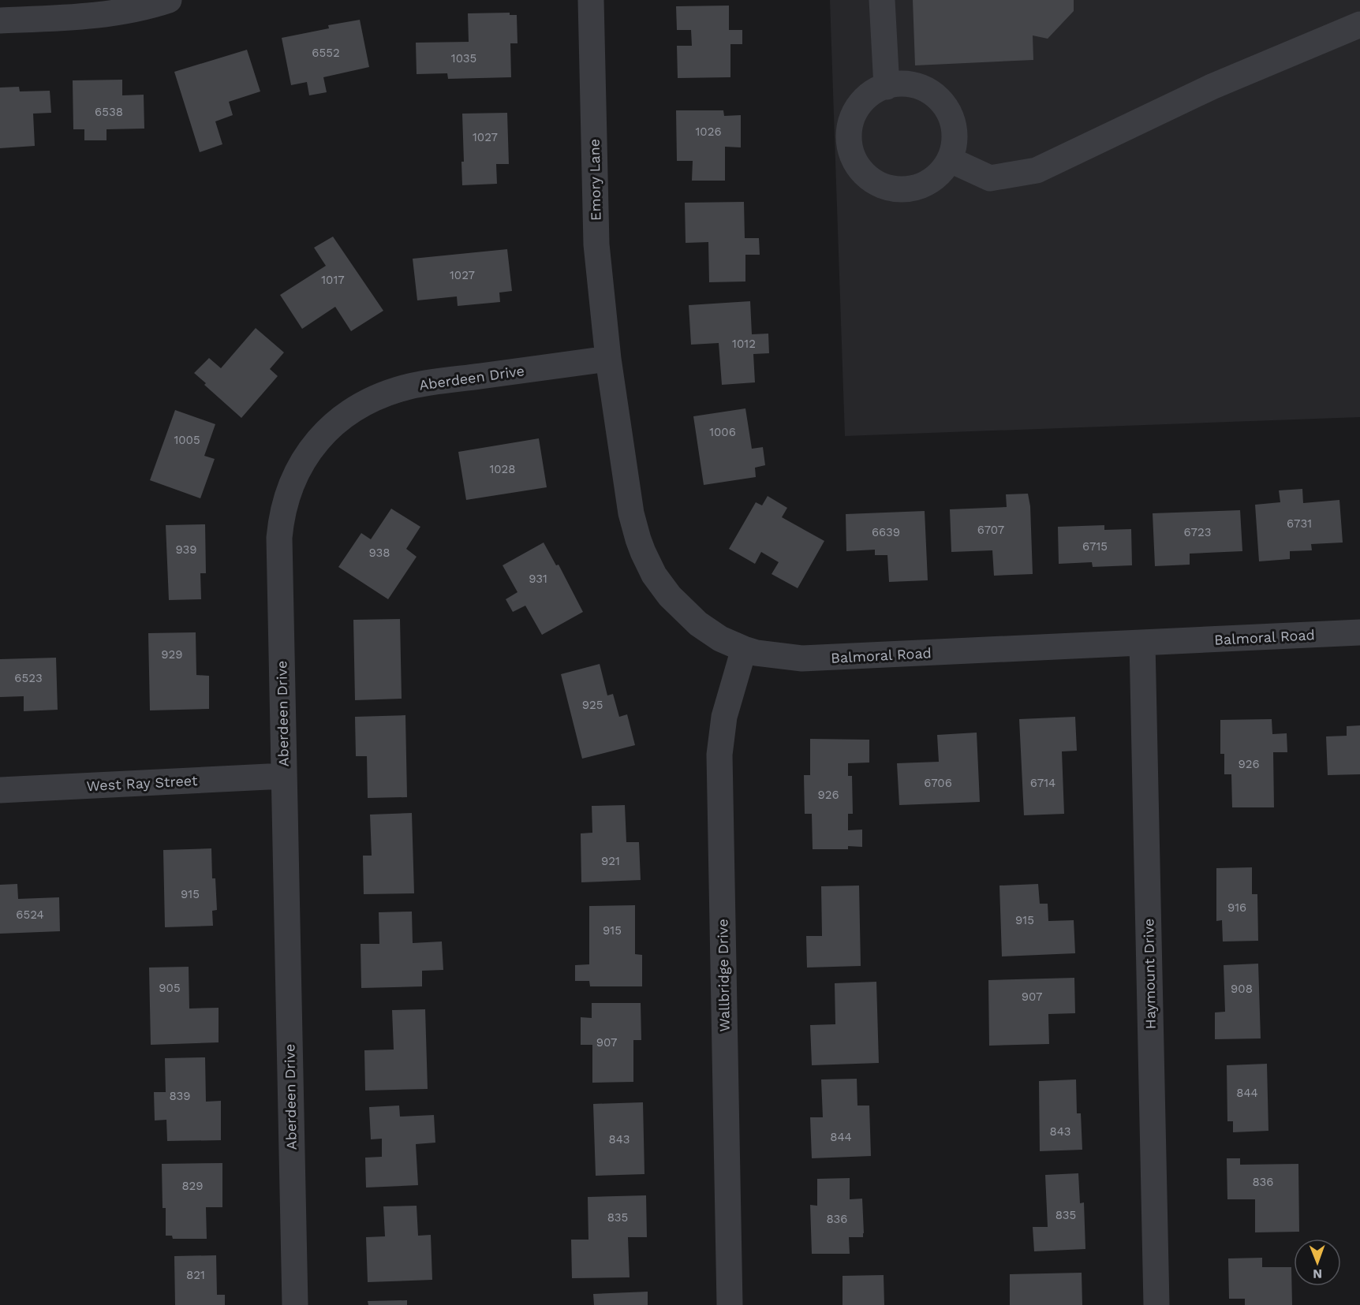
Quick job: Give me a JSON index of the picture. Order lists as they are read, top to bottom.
{
  "streets": {
    "street": [
      "Emory Lane",
      "Aberdeen Drive",
      "Balmoral Road",
      "West Ray Street",
      "Haymount Drive",
      "Wallbridge Drive"
    ]
  },
  "crossings": [
    ["Emory Lane", "Aberdeen Drive"],
    ["Emory Lane", "Balmoral Road"],
    ["Aberdeen Drive", "Balmoral Road"],
    ["Aberdeen Drive", "West Ray Street"],
    ["Balmoral Road", "Haymount Drive"],
    ["Balmoral Road", "Wallbridge Drive"]
  ],
  "house_numbers": [
    "6552",
    "1035",
    "6538",
    "1026",
    "1027",
    "1027",
    "1017",
    "1012",
    "1006",
    "1005",
    "1028",
    "6731",
    "6707",
    "6639",
    "6723",
    "6715",
    "939",
    "938",
    "931",
    "929",
    "6523",
    "925",
    "926",
    "6706",
    "6714",
    "926",
    "921",
    "915",
    "916",
    "6524",
    "915",
    "915",
    "905",
    "908",
    "907",
    "907",
    "844",
    "839",
    "843",
    "844",
    "843",
    "836",
    "829",
    "835",
    "835",
    "836",
    "821"
  ],
  "north": "bottom"
}
